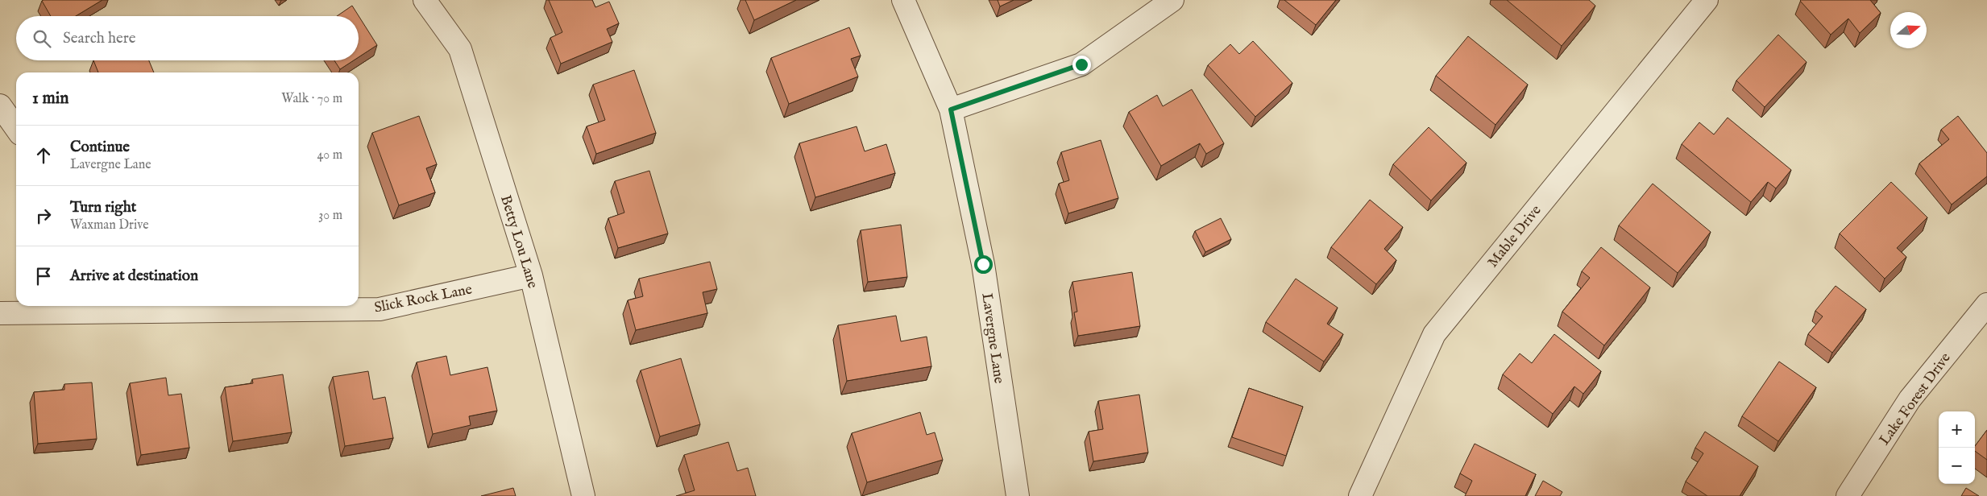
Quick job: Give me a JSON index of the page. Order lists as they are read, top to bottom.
{
  "streets": {
    "street": [
      "Mable Drive",
      "Betty Lou Lane",
      "Slick Rock Lane",
      "Lavergne Lane",
      "Lake Forest Drive"
    ]
  },
  "crossings": [
    ["Betty Lou Lane", "Slick Rock Lane"]
  ],
  "north": "right",
  "page": {
    "search": "Search here",
    "heading": ["1 min", "Walk · 70 m"],
    "list": [
      ["Continue", "Lavergne Lane", "40 m"],
      ["Turn right", "Waxman Drive", "30 m"],
      "Arrive at destination"
    ],
    "map_buttons": ["+", "−"]
  }
}
